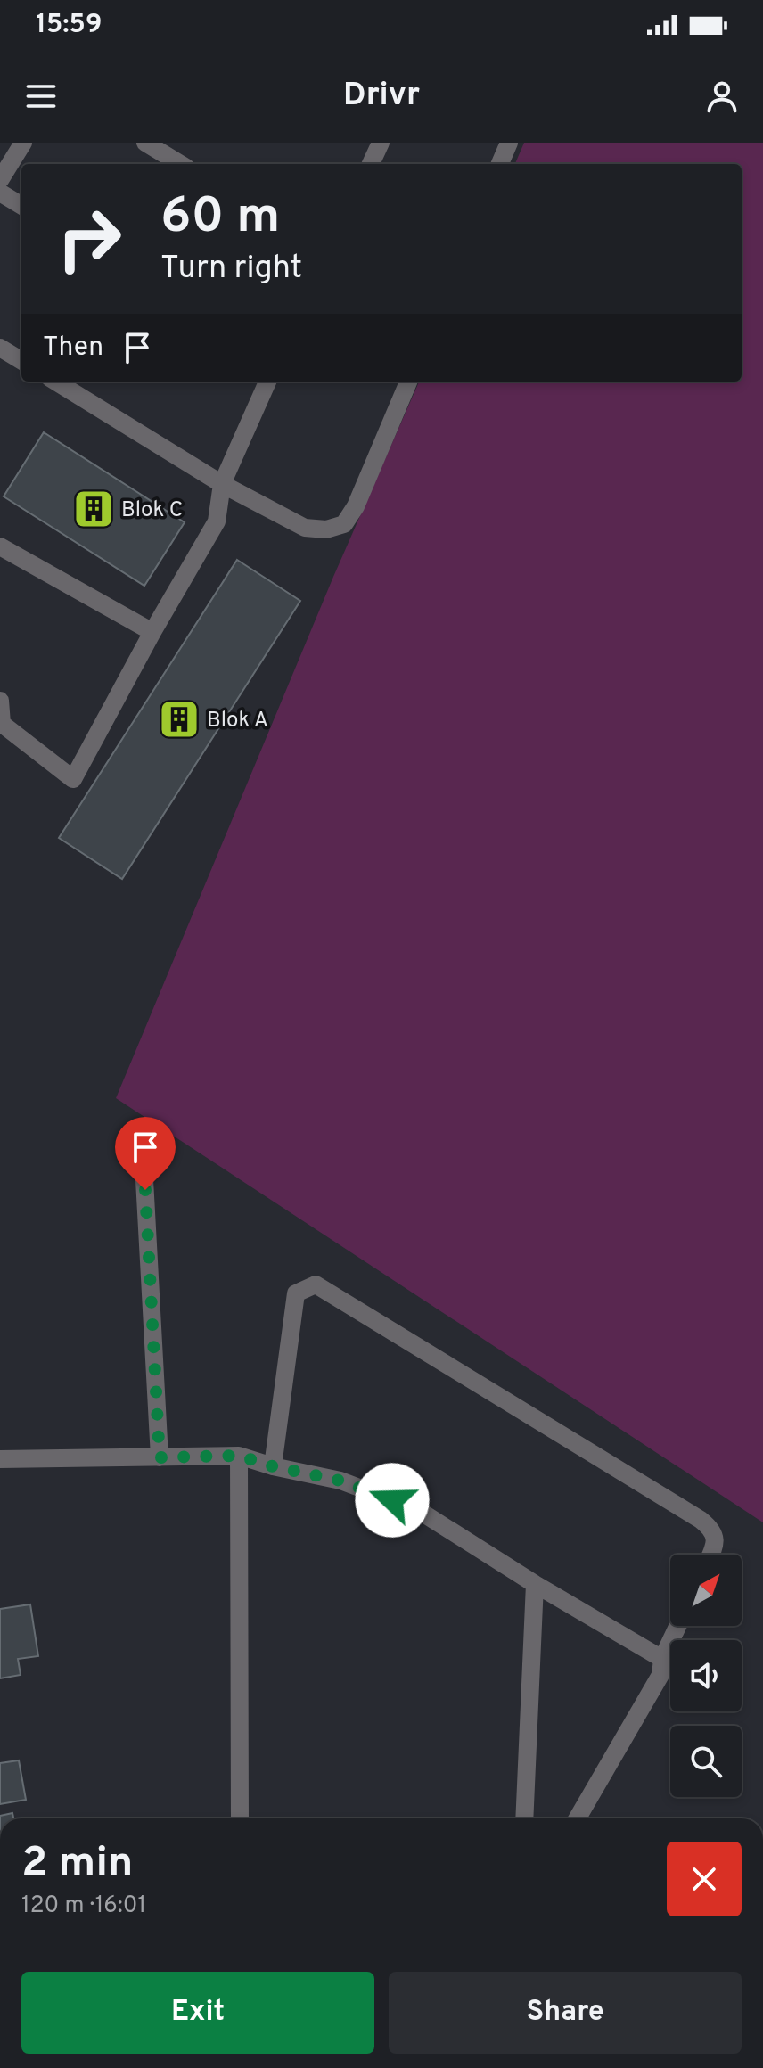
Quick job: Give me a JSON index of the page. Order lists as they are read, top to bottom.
{
  "places": {
    "building": ["Blok C", "Blok A"]
  },
  "north": "top right",
  "page": {
    "status": "15:59",
    "header": "Drivr",
    "turn": ["60 m", "Turn right"],
    "then": "Then",
    "heading": ["2 min", "120 m · 16:01"],
    "buttons": ["Exit", "Share"]
  }
}
